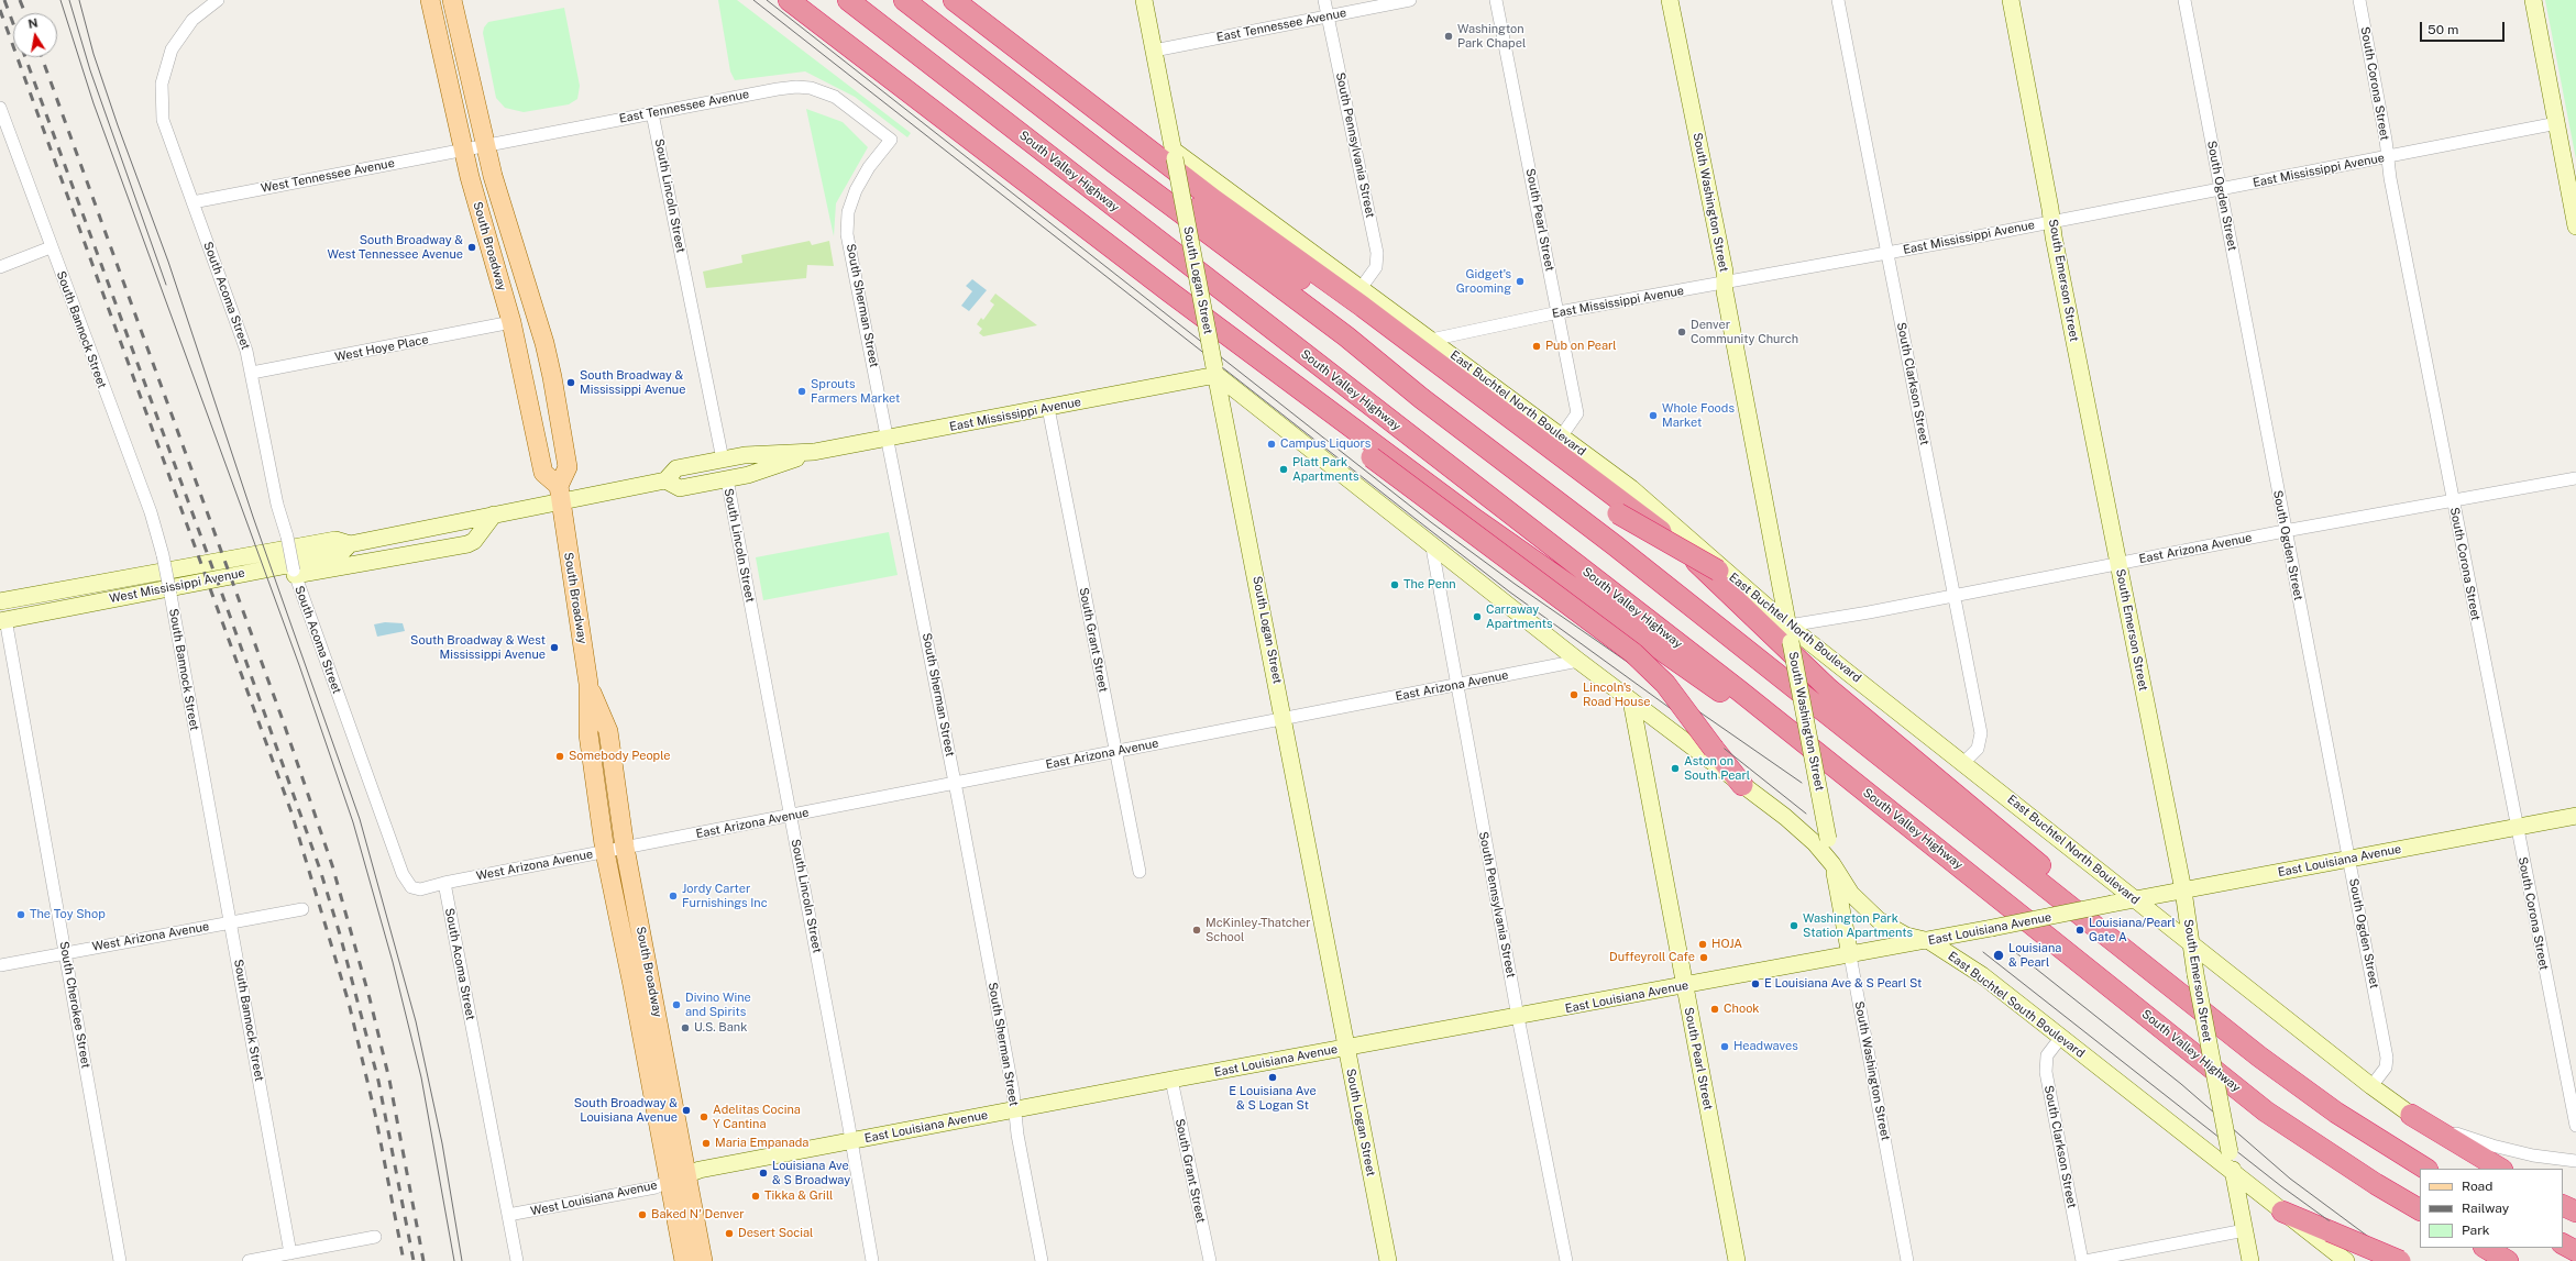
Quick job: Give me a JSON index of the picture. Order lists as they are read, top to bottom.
{
  "streets": {
    "highway": ["South Valley Highway"],
    "main road": [
      "East Mississippi Avenue",
      "South Washington Street",
      "South Pearl Street",
      "South Broadway",
      "South Logan Street",
      "South Emerson Street",
      "East Buchtel North Boulevard",
      "West Mississippi Avenue",
      "East Louisiana Avenue",
      "East Buchtel South Boulevard"
    ],
    "street": [
      "East Tennessee Avenue",
      "South Corona Street",
      "South Pennsylvania Street",
      "West Tennessee Avenue",
      "South Lincoln Street",
      "South Ogden Street",
      "South Acoma Street",
      "South Sherman Street",
      "South Bannock Street",
      "West Hoye Place",
      "South Clarkson Street",
      "East Arizona Avenue",
      "South Grant Street",
      "West Arizona Avenue",
      "South Cherokee Street",
      "West Louisiana Avenue"
    ]
  },
  "crossings": [
    ["East Tennessee Avenue", "South Pennsylvania Street"],
    ["East Tennessee Avenue", "West Tennessee Avenue"],
    ["East Tennessee Avenue", "South Lincoln Street"],
    ["East Tennessee Avenue", "South Broadway"],
    ["East Tennessee Avenue", "South Logan Street"],
    ["East Tennessee Avenue", "South Sherman Street"],
    ["South Corona Street", "East Mississippi Avenue"],
    ["South Corona Street", "East Arizona Avenue"],
    ["South Corona Street", "East Louisiana Avenue"],
    ["South Pennsylvania Street", "East Buchtel North Boulevard"],
    ["South Pennsylvania Street", "East Arizona Avenue"],
    ["South Pennsylvania Street", "East Louisiana Avenue"],
    ["South Pennsylvania Street", "East Buchtel South Boulevard"],
    ["East Mississippi Avenue", "South Lincoln Street"],
    ["East Mississippi Avenue", "South Ogden Street"],
    ["East Mississippi Avenue", "South Washington Street"],
    ["East Mississippi Avenue", "South Pearl Street"],
    ["East Mississippi Avenue", "South Broadway"],
    ["East Mississippi Avenue", "South Logan Street"],
    ["East Mississippi Avenue", "South Emerson Street"],
    ["East Mississippi Avenue", "South Sherman Street"],
    ["East Mississippi Avenue", "South Clarkson Street"],
    ["East Mississippi Avenue", "East Buchtel North Boulevard"],
    ["East Mississippi Avenue", "West Mississippi Avenue"],
    ["East Mississippi Avenue", "South Grant Street"],
    ["East Mississippi Avenue", "East Buchtel South Boulevard"],
    ["West Tennessee Avenue", "South Broadway"],
    ["West Tennessee Avenue", "South Acoma Street"],
    ["South Lincoln Street", "East Arizona Avenue"],
    ["South Lincoln Street", "East Louisiana Avenue"],
    ["South Ogden Street", "East Buchtel North Boulevard"],
    ["South Ogden Street", "East Arizona Avenue"],
    ["South Ogden Street", "East Louisiana Avenue"],
    ["South Washington Street", "East Buchtel North Boulevard"],
    ["South Washington Street", "East Arizona Avenue"],
    ["South Washington Street", "East Louisiana Avenue"],
    ["South Washington Street", "East Buchtel South Boulevard"],
    ["South Pearl Street", "East Buchtel North Boulevard"],
    ["South Pearl Street", "East Louisiana Avenue"],
    ["South Pearl Street", "East Buchtel South Boulevard"],
    ["South Broadway", "West Hoye Place"],
    ["South Broadway", "East Arizona Avenue"],
    ["South Broadway", "West Mississippi Avenue"],
    ["South Broadway", "East Louisiana Avenue"],
    ["South Broadway", "West Arizona Avenue"],
    ["South Broadway", "West Louisiana Avenue"],
    ["South Logan Street", "East Buchtel North Boulevard"],
    ["South Logan Street", "East Arizona Avenue"],
    ["South Logan Street", "East Louisiana Avenue"],
    ["South Logan Street", "East Buchtel South Boulevard"],
    ["South Emerson Street", "East Buchtel North Boulevard"],
    ["South Emerson Street", "East Arizona Avenue"],
    ["South Emerson Street", "East Louisiana Avenue"],
    ["South Emerson Street", "East Buchtel South Boulevard"],
    ["South Acoma Street", "West Hoye Place"],
    ["South Acoma Street", "West Arizona Avenue"],
    ["South Acoma Street", "West Louisiana Avenue"],
    ["South Sherman Street", "East Arizona Avenue"],
    ["South Sherman Street", "East Louisiana Avenue"],
    ["South Bannock Street", "West Arizona Avenue"],
    ["South Clarkson Street", "East Buchtel North Boulevard"],
    ["South Clarkson Street", "East Arizona Avenue"],
    ["South Clarkson Street", "East Buchtel South Boulevard"],
    ["East Buchtel North Boulevard", "East Arizona Avenue"],
    ["East Buchtel North Boulevard", "East Louisiana Avenue"],
    ["East Arizona Avenue", "South Grant Street"],
    ["East Arizona Avenue", "West Arizona Avenue"],
    ["East Arizona Avenue", "East Buchtel South Boulevard"],
    ["West Mississippi Avenue", "South Cherokee Street"],
    ["South Grant Street", "East Louisiana Avenue"],
    ["East Louisiana Avenue", "East Buchtel South Boulevard"],
    ["East Louisiana Avenue", "West Louisiana Avenue"],
    ["West Arizona Avenue", "South Cherokee Street"]
  ],
  "places": [
    "Washington Park Chapel",
    "South Broadway & West Tennessee Avenue",
    "Gidget's Grooming",
    "Denver Community Church",
    "Pub on Pearl",
    "South Broadway & Mississippi Avenue",
    "Sprouts Farmers Market",
    "Whole Foods Market",
    "Campus Liquors",
    "Platt Park Apartments",
    "The Penn",
    "Carraway Apartments",
    "South Broadway & West Mississippi Avenue",
    "Lincoln's Road House",
    "Somebody People",
    "Aston on South Pearl",
    "Jordy Carter Furnishings Inc",
    "The Toy Shop",
    "Washington Park Station Apartments",
    "McKinley-Thatcher School",
    "Louisiana/Pearl Gate A",
    "HOJA",
    "Louisiana & Pearl",
    "Duffeyroll Cafe",
    "E Louisiana Ave & S Pearl St",
    "Divino Wine and Spirits",
    "Chook",
    "U.S. Bank",
    "Headwaves",
    "E Louisiana Ave & S Logan St",
    "South Broadway & Louisiana Avenue",
    "Adelitas Cocina Y Cantina",
    "Maria Empanada",
    "Louisiana Ave & S Broadway",
    "Tikka & Grill",
    "Baked N' Denver",
    "Desert Social"
  ],
  "legend": ["Road", "Railway", "Park"],
  "scale_bar": "50 m",
  "north": "top"
}
